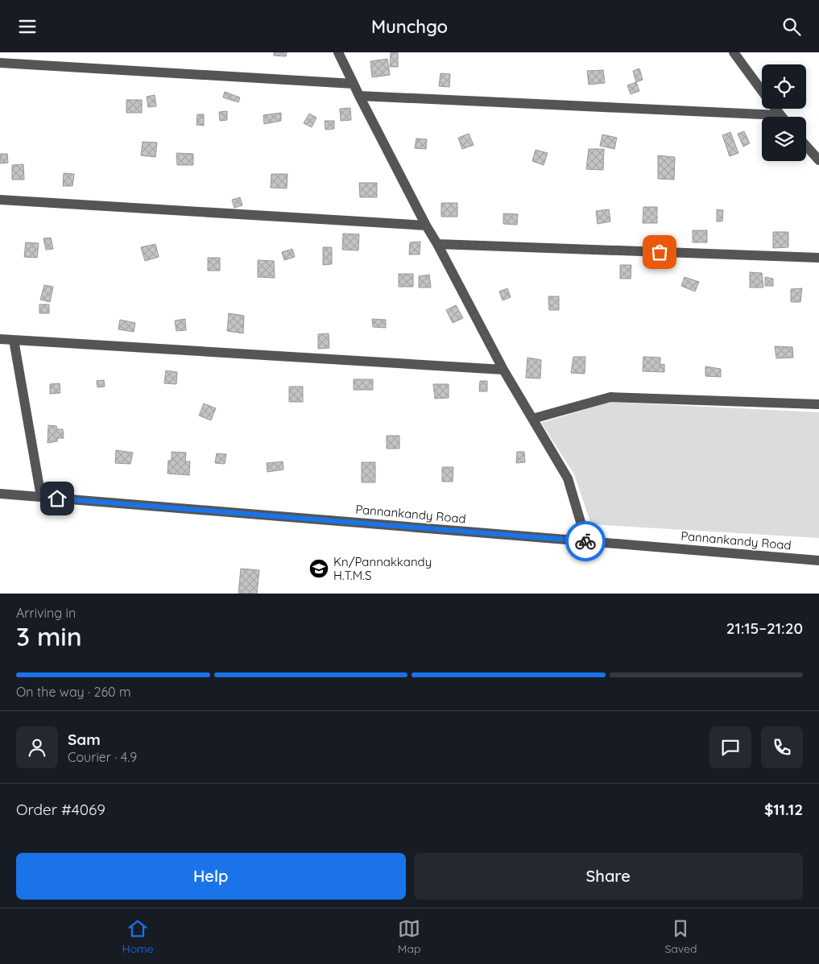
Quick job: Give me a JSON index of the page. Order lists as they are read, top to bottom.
{
  "streets": {
    "street": ["Pannankandy Road"]
  },
  "places": {
    "school or university": ["Kn/Pannakkandy H.T.M.S"]
  },
  "page": {
    "header": "Munchgo",
    "heading": ["3 min", "Arriving in", "21:15–21:20"],
    "panel": [
      "Sam",
      "Courier · 4.9",
      "Order #4069",
      "$11.12"
    ],
    "bar": "On the way · 260 m",
    "buttons": ["Help", "Share"],
    "tabs": ["Home", "Map", "Saved"]
  }
}
